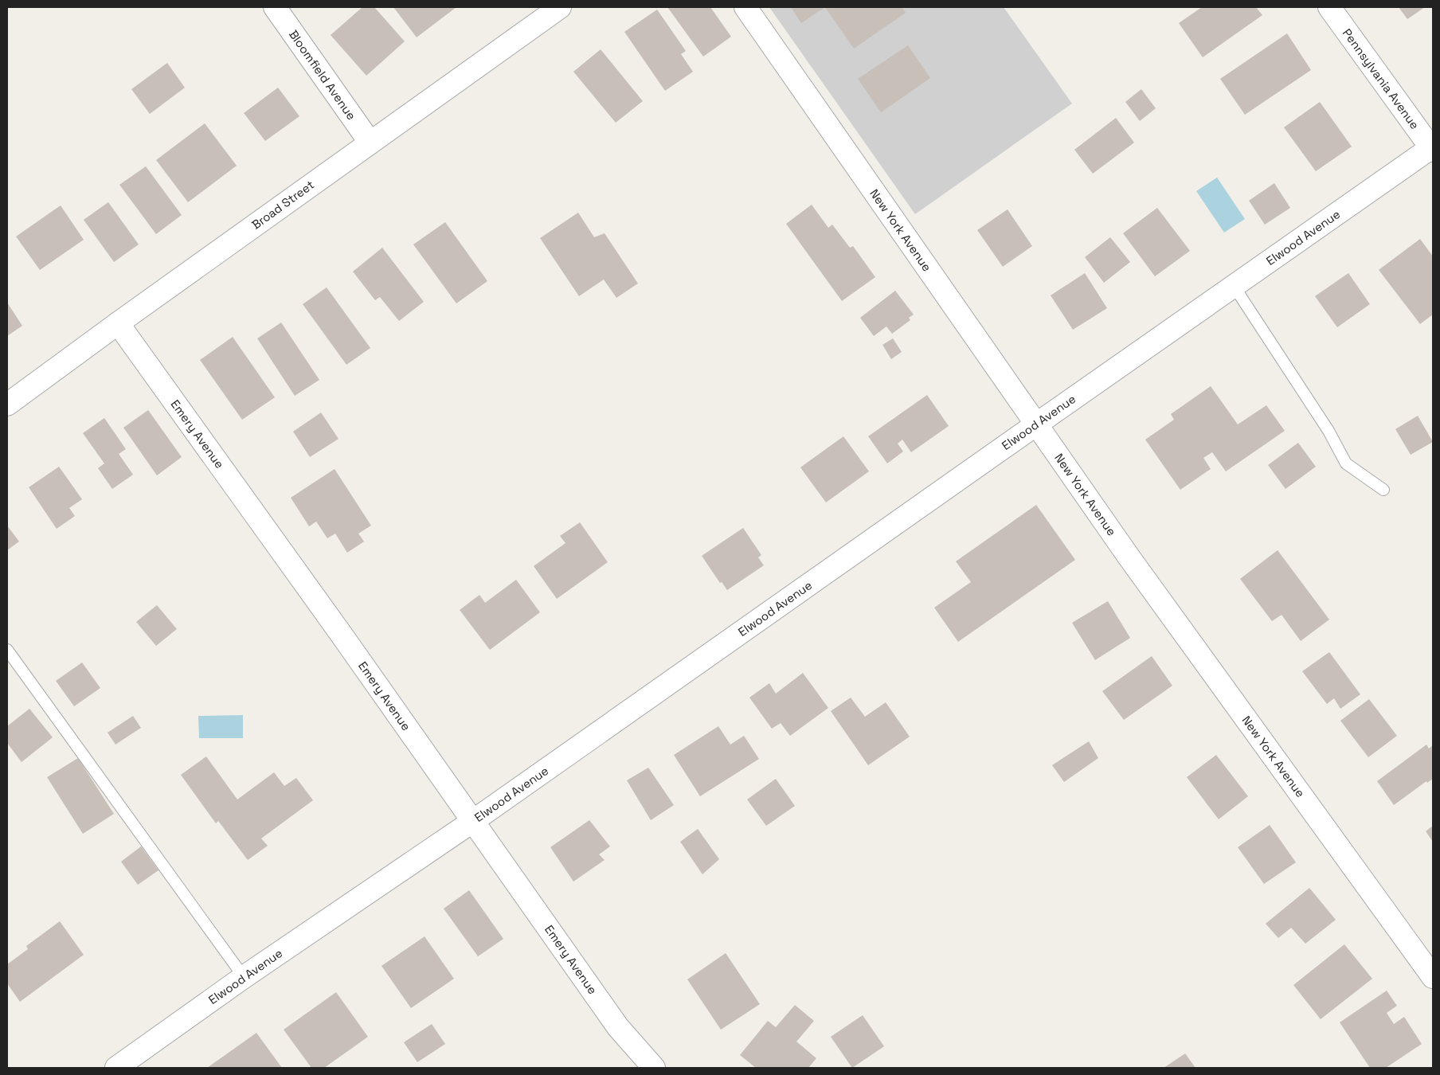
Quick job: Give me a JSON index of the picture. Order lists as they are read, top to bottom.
{
  "streets": {
    "street": [
      "Bloomfield Avenue",
      "Pennsylvania Avenue",
      "Broad Street",
      "New York Avenue",
      "Elwood Avenue",
      "Emery Avenue"
    ]
  },
  "crossings": [
    ["Bloomfield Avenue", "Broad Street"],
    ["Pennsylvania Avenue", "Elwood Avenue"],
    ["Broad Street", "Emery Avenue"],
    ["New York Avenue", "Elwood Avenue"],
    ["Elwood Avenue", "Emery Avenue"]
  ]
}
